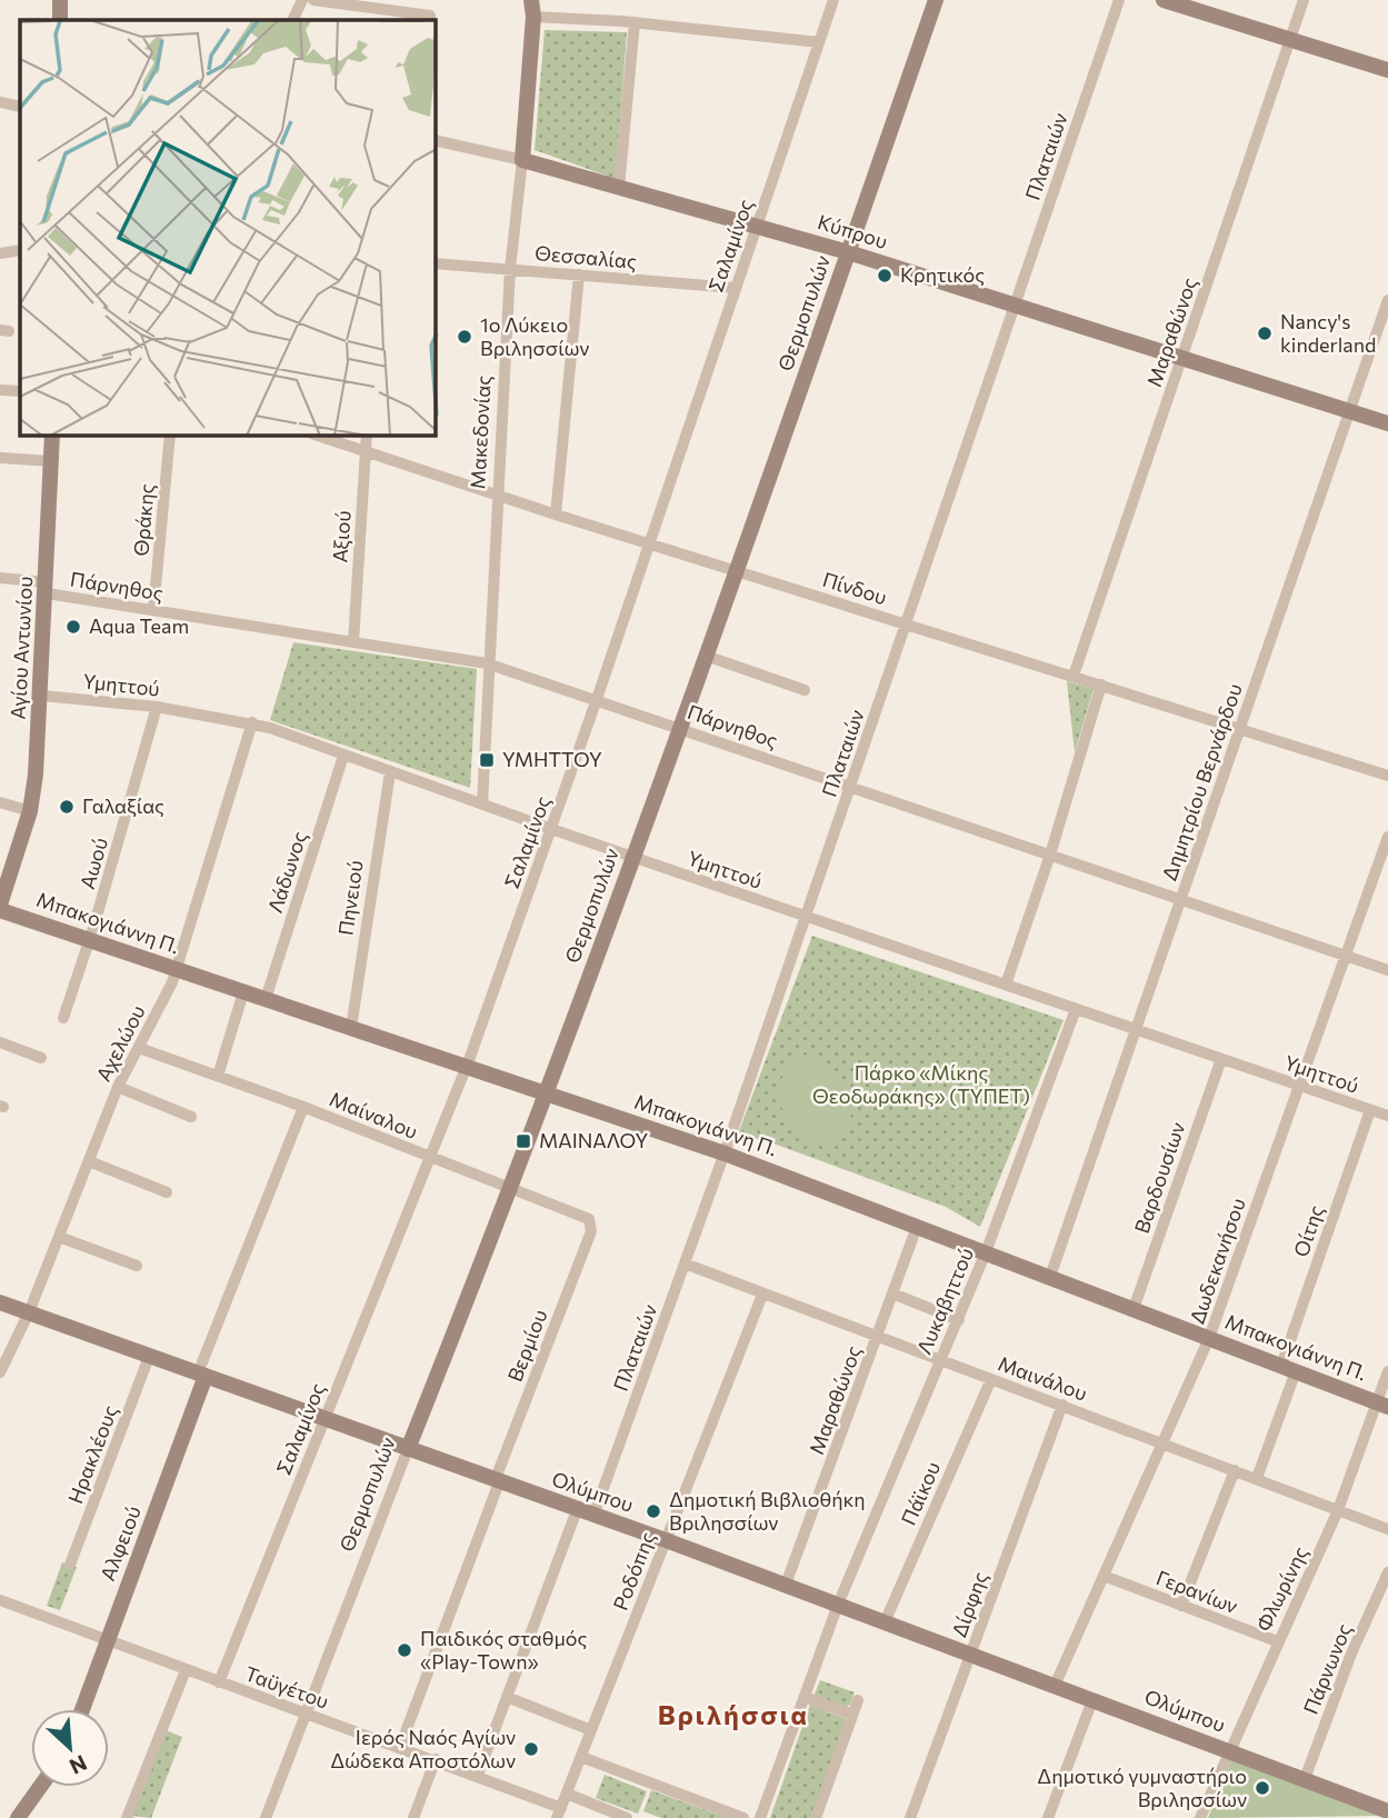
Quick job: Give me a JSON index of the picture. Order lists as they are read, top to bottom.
{
  "streets": {
    "street": [
      "Πλαταιών",
      "Κύπρου",
      "Σαλαμίνος",
      "Θεσσαλίας",
      "Θερμοπυλών",
      "Μαραθώνος",
      "Μακεδονίας",
      "Θράκης",
      "Αξιού",
      "Πάρνηθος",
      "Πίνδου",
      "Αγίου Αντωνίου",
      "Υμηττού",
      "Δημητρίου Βερνάρδου",
      "Αωού",
      "Λάδωνος",
      "Πηνειού",
      "Μπακογιάννη Π.",
      "Αχελώου",
      "Μαίναλου",
      "Βαρδουσίων",
      "Οίτης",
      "Δωδεκανήσου",
      "Λυκαβηττού",
      "Βερμίου",
      "Μαινάλου",
      "Ηρακλέους",
      "Ολύμπου",
      "Πάϊκου",
      "Αλφειού",
      "Ροδόπης",
      "Φλωρίνης",
      "Γερανίων",
      "Δίρφης",
      "Πάρνωνος",
      "Ταϋγέτου"
    ]
  },
  "crossings": [
    ["Πλαταιών", "Κύπρου"],
    ["Πλαταιών", "Πάρνηθος"],
    ["Πλαταιών", "Πίνδου"],
    ["Πλαταιών", "Υμηττού"],
    ["Πλαταιών", "Μπακογιάννη Π."],
    ["Πλαταιών", "Μαινάλου"],
    ["Πλαταιών", "Ολύμπου"],
    ["Κύπρου", "Σαλαμίνος"],
    ["Κύπρου", "Θερμοπυλών"],
    ["Κύπρου", "Μαραθώνος"],
    ["Κύπρου", "Μακεδονίας"],
    ["Κύπρου", "Δημητρίου Βερνάρδου"],
    ["Σαλαμίνος", "Θεσσαλίας"],
    ["Σαλαμίνος", "Πάρνηθος"],
    ["Σαλαμίνος", "Πίνδου"],
    ["Σαλαμίνος", "Υμηττού"],
    ["Σαλαμίνος", "Μπακογιάννη Π."],
    ["Σαλαμίνος", "Μαίναλου"],
    ["Σαλαμίνος", "Ολύμπου"],
    ["Σαλαμίνος", "Ταϋγέτου"],
    ["Θεσσαλίας", "Μακεδονίας"],
    ["Θερμοπυλών", "Πάρνηθος"],
    ["Θερμοπυλών", "Πίνδου"],
    ["Θερμοπυλών", "Υμηττού"],
    ["Θερμοπυλών", "Μπακογιάννη Π."],
    ["Θερμοπυλών", "Μαίναλου"],
    ["Θερμοπυλών", "Ολύμπου"],
    ["Θερμοπυλών", "Ταϋγέτου"],
    ["Μαραθώνος", "Πίνδου"],
    ["Μαραθώνος", "Μπακογιάννη Π."],
    ["Μαραθώνος", "Μαινάλου"],
    ["Μαραθώνος", "Ολύμπου"],
    ["Μακεδονίας", "Πάρνηθος"],
    ["Μακεδονίας", "Πίνδου"],
    ["Μακεδονίας", "Υμηττού"],
    ["Θράκης", "Πάρνηθος"],
    ["Αξιού", "Πάρνηθος"],
    ["Αξιού", "Πίνδου"],
    ["Πάρνηθος", "Αγίου Αντωνίου"],
    ["Πάρνηθος", "Δημητρίου Βερνάρδου"],
    ["Πάρνηθος", "Δωδεκανήσου"],
    ["Πίνδου", "Δημητρίου Βερνάρδου"],
    ["Αγίου Αντωνίου", "Υμηττού"],
    ["Αγίου Αντωνίου", "Μπακογιάννη Π."],
    ["Υμηττού", "Δημητρίου Βερνάρδου"],
    ["Υμηττού", "Αωού"],
    ["Υμηττού", "Λάδωνος"],
    ["Υμηττού", "Πηνειού"],
    ["Υμηττού", "Αχελώου"],
    ["Υμηττού", "Βαρδουσίων"],
    ["Υμηττού", "Οίτης"],
    ["Υμηττού", "Δωδεκανήσου"],
    ["Υμηττού", "Λυκαβηττού"],
    ["Δημητρίου Βερνάρδου", "Μπακογιάννη Π."],
    ["Αωού", "Μπακογιάννη Π."],
    ["Λάδωνος", "Μπακογιάννη Π."],
    ["Πηνειού", "Μπακογιάννη Π."],
    ["Μπακογιάννη Π.", "Αχελώου"],
    ["Μπακογιάννη Π.", "Βαρδουσίων"],
    ["Μπακογιάννη Π.", "Οίτης"],
    ["Μπακογιάννη Π.", "Δωδεκανήσου"],
    ["Μπακογιάννη Π.", "Λυκαβηττού"],
    ["Μπακογιάννη Π.", "Φλωρίνης"],
    ["Αχελώου", "Μαίναλου"],
    ["Αχελώου", "Ολύμπου"],
    ["Μαίναλου", "Βερμίου"],
    ["Μαίναλου", "Αλφειού"],
    ["Οίτης", "Μαινάλου"],
    ["Δωδεκανήσου", "Μαινάλου"],
    ["Δωδεκανήσου", "Ολύμπου"],
    ["Δωδεκανήσου", "Γερανίων"],
    ["Λυκαβηττού", "Μαινάλου"],
    ["Λυκαβηττού", "Ολύμπου"],
    ["Βερμίου", "Ολύμπου"],
    ["Βερμίου", "Ταϋγέτου"],
    ["Μαινάλου", "Πάϊκου"],
    ["Μαινάλου", "Ροδόπης"],
    ["Μαινάλου", "Φλωρίνης"],
    ["Μαινάλου", "Δίρφης"],
    ["Ηρακλέους", "Ολύμπου"],
    ["Ολύμπου", "Πάϊκου"],
    ["Ολύμπου", "Αλφειού"],
    ["Ολύμπου", "Ροδόπης"],
    ["Ολύμπου", "Φλωρίνης"],
    ["Ολύμπου", "Δίρφης"],
    ["Ολύμπου", "Πάρνωνος"],
    ["Αλφειού", "Ταϋγέτου"],
    ["Ροδόπης", "Ταϋγέτου"],
    ["Φλωρίνης", "Γερανίων"]
  ],
  "districts": ["Βριλήσσια"],
  "parks": ["Πάρκο «Μίκης Θεοδωράκης» (ΤΥΠΕΤ)"],
  "places": {
    "other": [
      "Κρητικός",
      "Nancy's kinderland",
      "1o Λύκειο Βριλησσίων",
      "Aqua Team",
      "Γαλαξίας",
      "Δημοτική Βιβλιοθήκη Βριλησσίων",
      "Παιδικός σταθμός «Play-Town»",
      "Ιερός Ναός Αγίων Δώδεκα Αποστόλων",
      "Δημοτικό γυμναστήριο Βριλησσίων"
    ],
    "transit": ["ΥΜΗΤΤΟΥ", "ΜΑΙΝΑΛΟΥ"]
  },
  "north": "bottom right"
}
